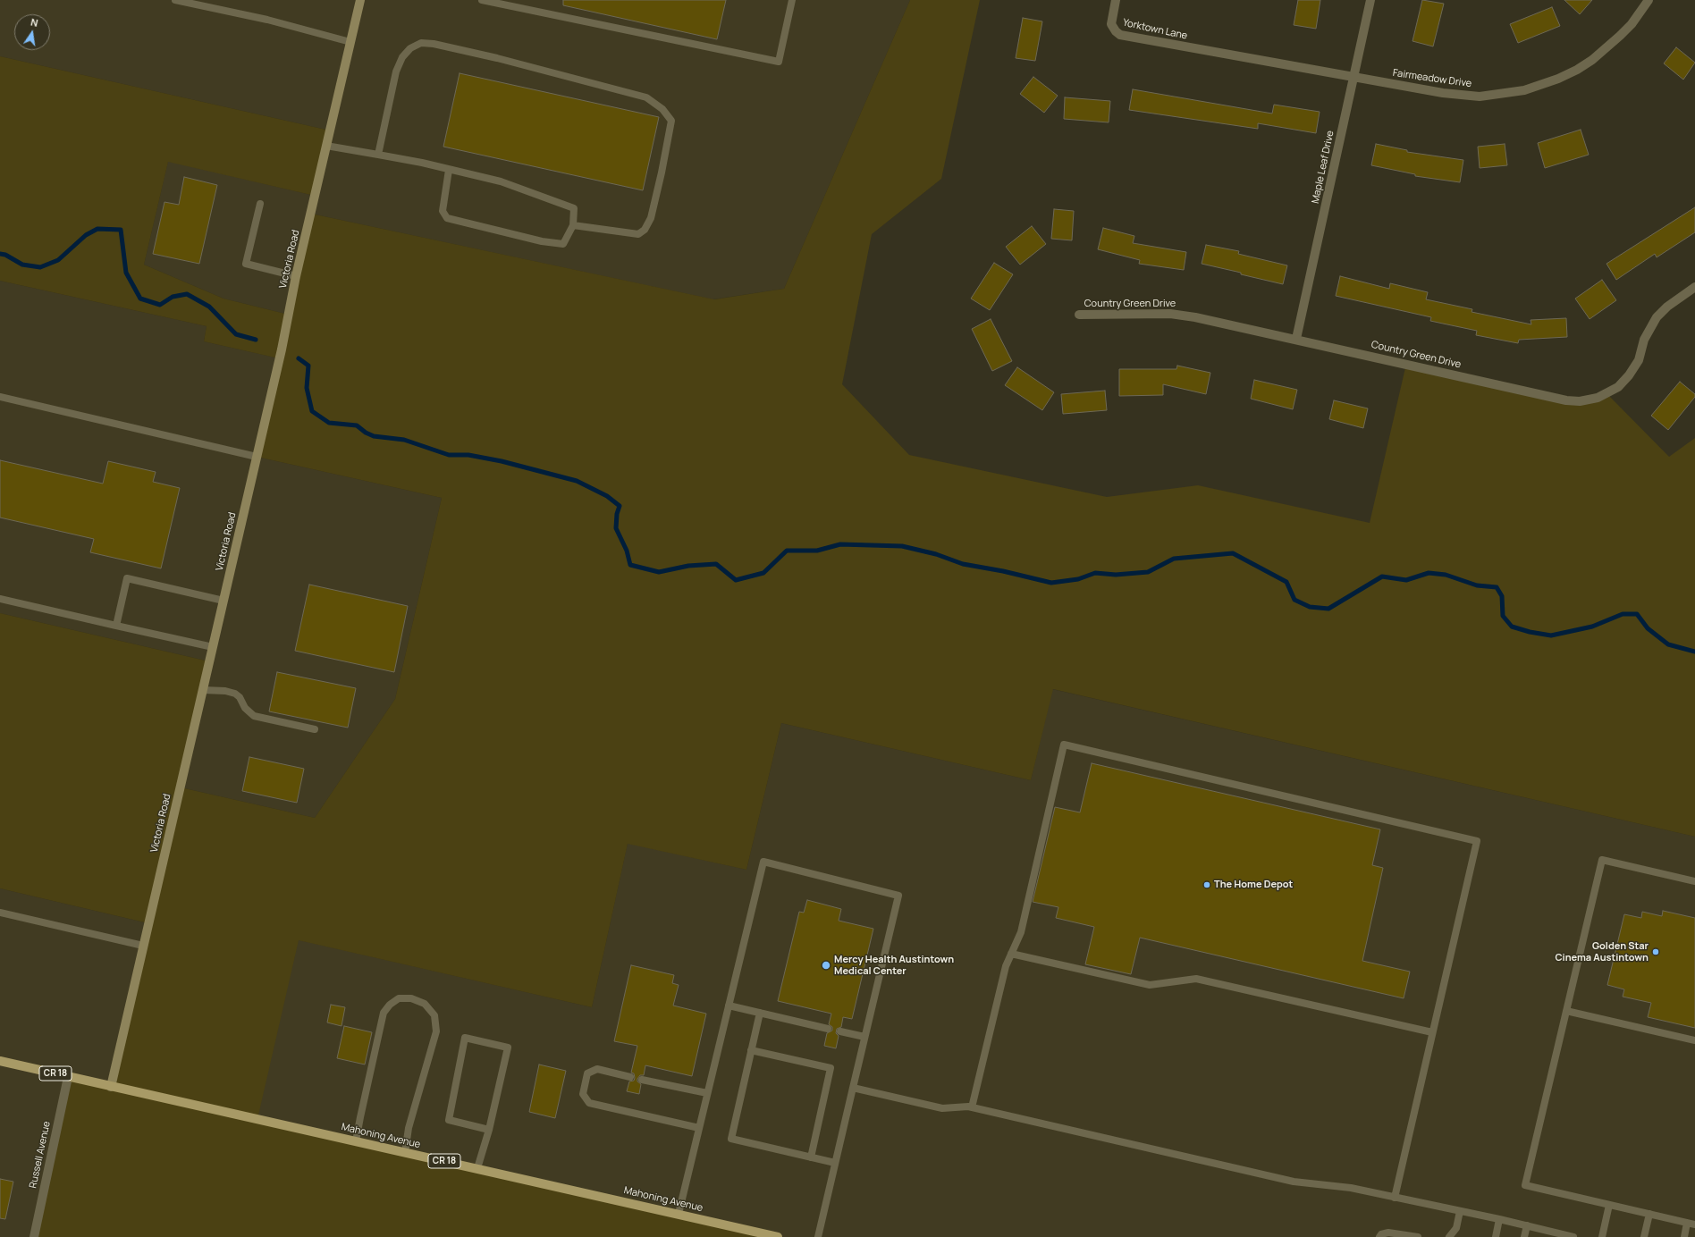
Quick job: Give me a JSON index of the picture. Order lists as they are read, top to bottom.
{
  "streets": {
    "main road": ["CR 18", "Mahoning Avenue"],
    "street": [
      "Yorktown Lane",
      "Fairmeadow Drive",
      "Maple Leaf Drive",
      "Victoria Road",
      "Country Green Drive",
      "Russell Avenue"
    ]
  },
  "crossings": [
    ["Yorktown Lane", "Fairmeadow Drive"],
    ["Fairmeadow Drive", "Maple Leaf Drive"],
    ["Maple Leaf Drive", "Country Green Drive"],
    ["Victoria Road", "Mahoning Avenue"],
    ["Mahoning Avenue", "Russell Avenue"]
  ],
  "places": ["The Home Depot", "Golden Star Cinema Austintown", "Mercy Health Austintown Medical Center"],
  "north": "top"
}
